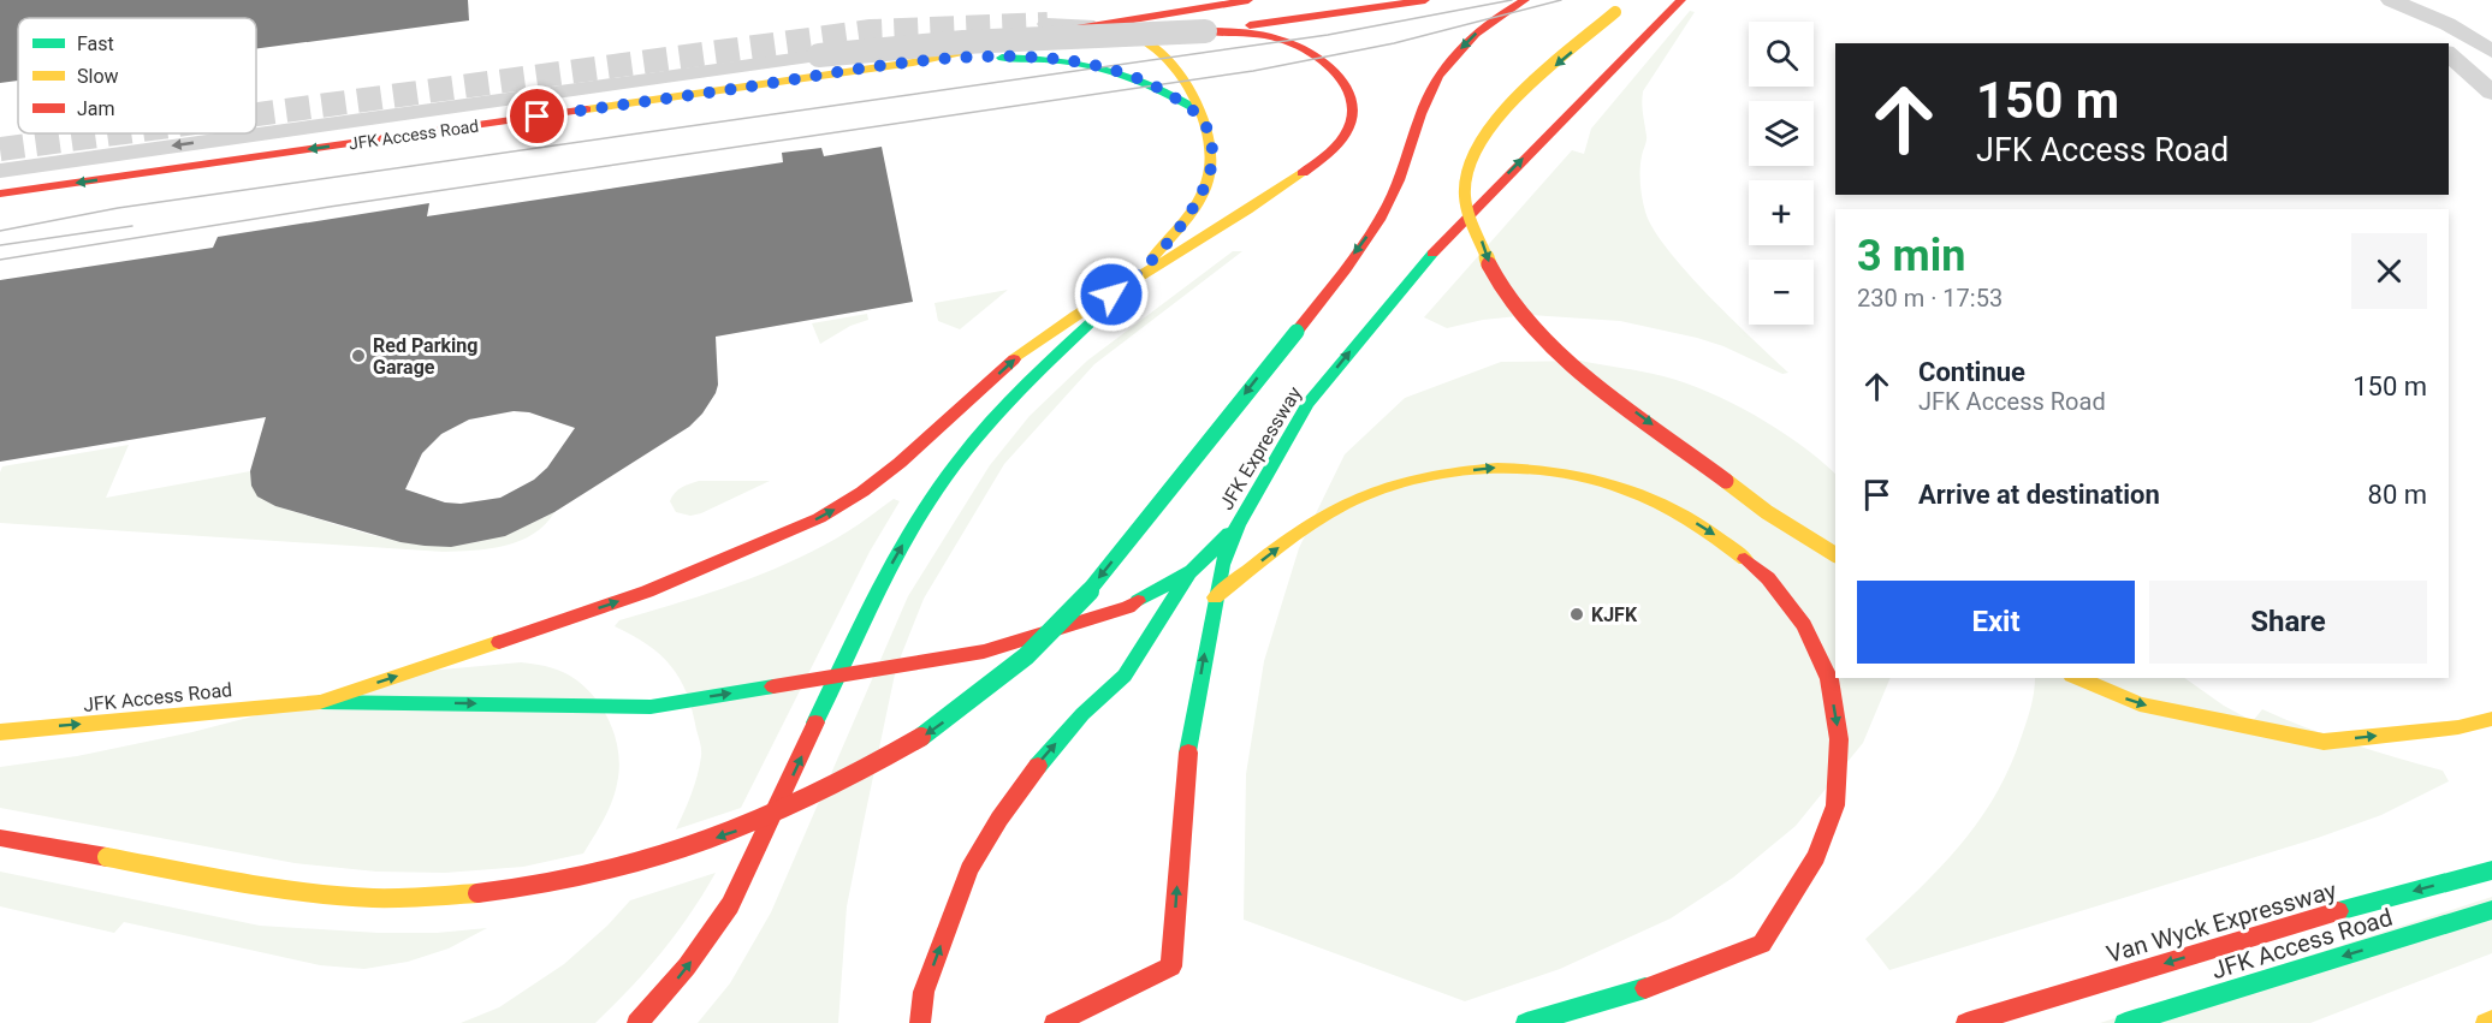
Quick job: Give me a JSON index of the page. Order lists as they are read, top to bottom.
{
  "streets": {
    "main road": ["JFK Access Road", "JFK Expressway", "Van Wyck Expressway"]
  },
  "one_way": ["JFK Expressway", "Van Wyck Expressway"],
  "places": ["Red Parking Garage", "KJFK"],
  "legend": ["Fast", "Slow", "Jam"],
  "page": {
    "map_buttons": ["+", "−"],
    "turn": ["150 m", "JFK Access Road"],
    "heading": ["3 min", "230 m · 17:53"],
    "list": [
      {
        "name": "Continue",
        "note": "JFK Access Road",
        "value": "150 m"
      },
      {
        "name": "Arrive at destination",
        "value": "80 m"
      }
    ],
    "buttons": ["Exit", "Share"]
  }
}
